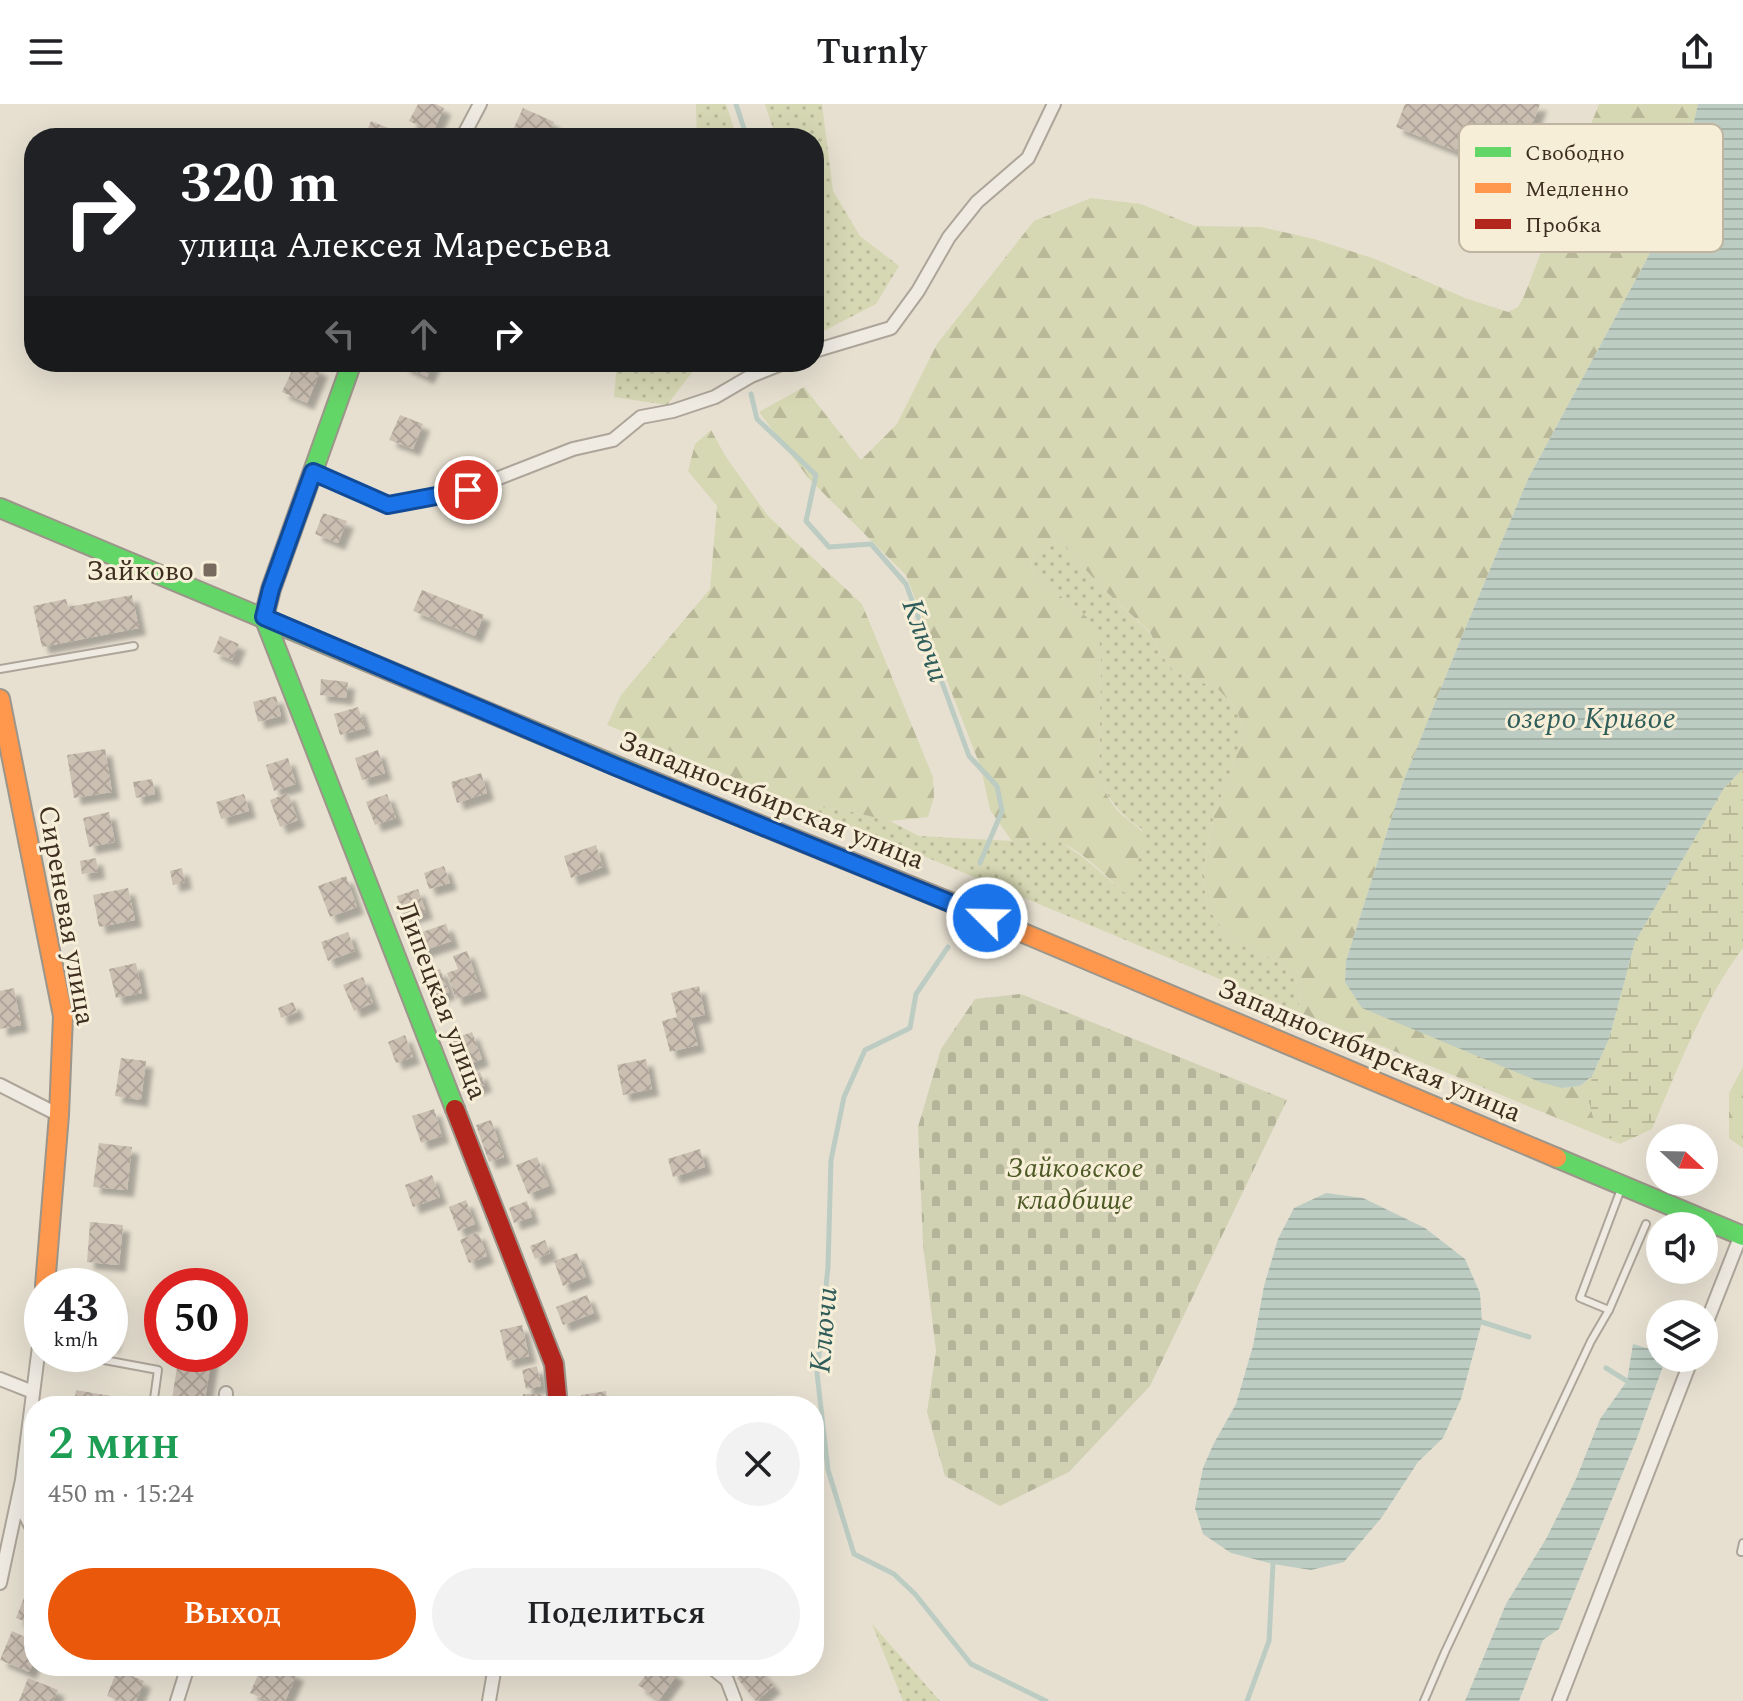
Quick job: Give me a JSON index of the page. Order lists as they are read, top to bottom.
{
  "streets": {
    "main road": ["Западносибирская улица", "Сиреневая улица", "Липецкая улица"]
  },
  "crossings": [
    ["Западносибирская улица", "Липецкая улица"]
  ],
  "water": ["Ключи", "озеро Кривое"],
  "parks": ["Зайковское кладбище"],
  "places": {
    "transit": ["Зайково"]
  },
  "legend": ["Свободно", "Медленно", "Пробка"],
  "north": "right",
  "page": {
    "header": "Turnly",
    "turn": ["320 m", "улица Алексея Маресьева"],
    "speed": "43 km/h",
    "limit": "50",
    "heading": ["2 мин", "450 m · 15:24"],
    "buttons": ["Выход", "Поделиться"]
  }
}
